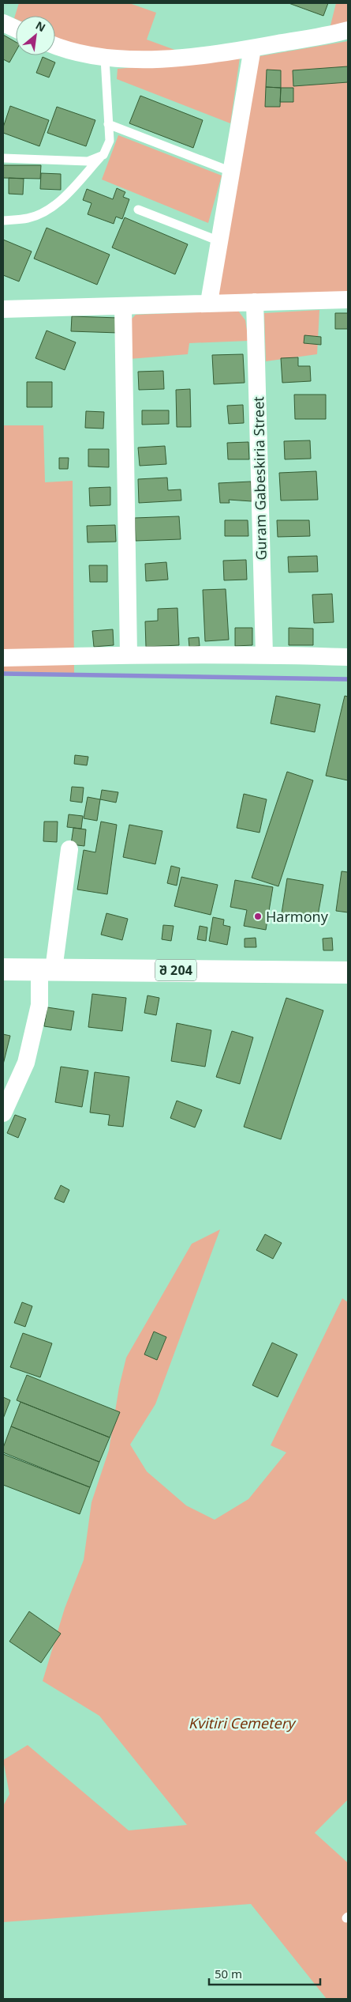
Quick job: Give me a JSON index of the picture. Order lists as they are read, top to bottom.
{
  "streets": {
    "main road": ["შ 204"],
    "street": ["Guram Gabeskiria Street"]
  },
  "parks": ["Kvitiri Cemetery"],
  "places": ["Harmony"],
  "scale_bar": "50 m",
  "north": "top right"
}
